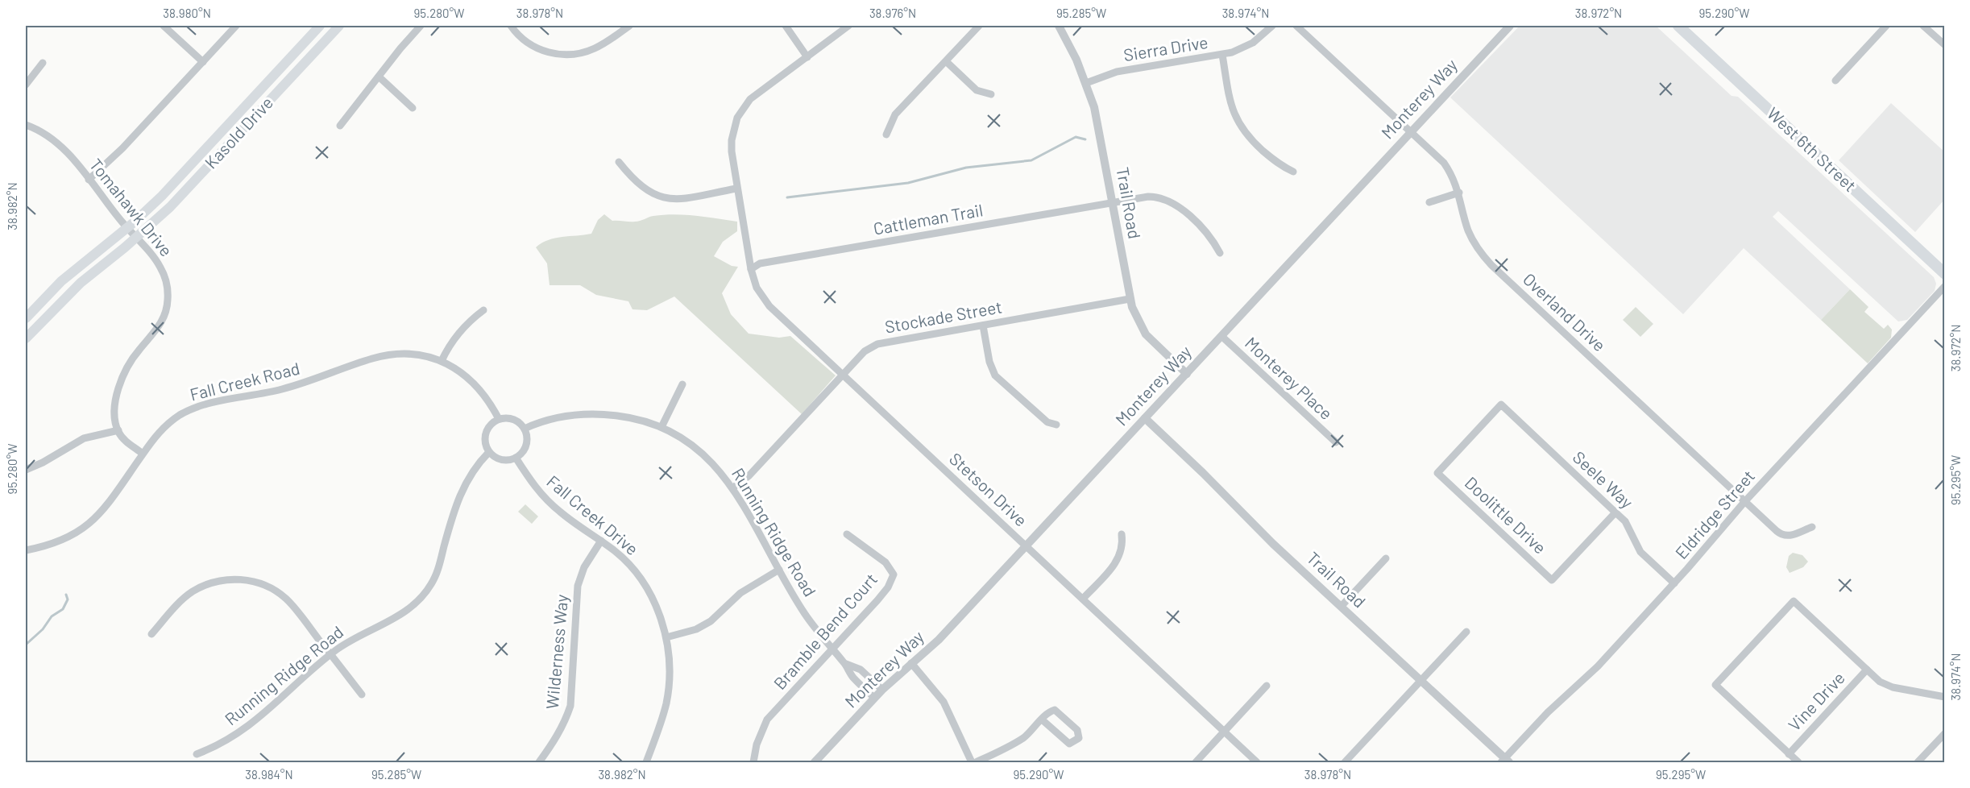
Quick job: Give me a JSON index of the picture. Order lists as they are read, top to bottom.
{
  "streets": {
    "main road": ["Kasold Drive", "West 6th Street"],
    "street": [
      "Sierra Drive",
      "Monterey Way",
      "Trail Road",
      "Tomahawk Drive",
      "Cattleman Trail",
      "Overland Drive",
      "Stockade Street",
      "Monterey Place",
      "Fall Creek Road",
      "Seele Way",
      "Stetson Drive",
      "Eldridge Street",
      "Fall Creek Drive",
      "Doolittle Drive",
      "Running Ridge Road",
      "Bramble Bend Court",
      "Wilderness Way",
      "Vine Drive"
    ]
  },
  "crossings": [
    ["Sierra Drive", "Trail Road"],
    ["Monterey Way", "Trail Road"],
    ["Monterey Way", "Overland Drive"],
    ["Monterey Way", "Monterey Place"],
    ["Monterey Way", "Stetson Drive"],
    ["Monterey Way", "Running Ridge Road"],
    ["Kasold Drive", "Tomahawk Drive"],
    ["Trail Road", "Cattleman Trail"],
    ["Trail Road", "Stockade Street"],
    ["Trail Road", "Eldridge Street"],
    ["Cattleman Trail", "Stetson Drive"],
    ["Overland Drive", "Eldridge Street"],
    ["Stockade Street", "Stetson Drive"],
    ["Stockade Street", "Running Ridge Road"],
    ["Fall Creek Road", "Fall Creek Drive"],
    ["Fall Creek Road", "Running Ridge Road"],
    ["Seele Way", "Eldridge Street"],
    ["Seele Way", "Doolittle Drive"],
    ["Fall Creek Drive", "Running Ridge Road"],
    ["Fall Creek Drive", "Wilderness Way"],
    ["Running Ridge Road", "Bramble Bend Court"]
  ],
  "coordinates": [
    "38.980°N",
    "95.280°W",
    "38.978°N",
    "38.976°N",
    "95.285°W",
    "38.974°N",
    "38.972°N",
    "95.290°W",
    "38.982°N",
    "95.295°W",
    "38.984°N"
  ]
}
